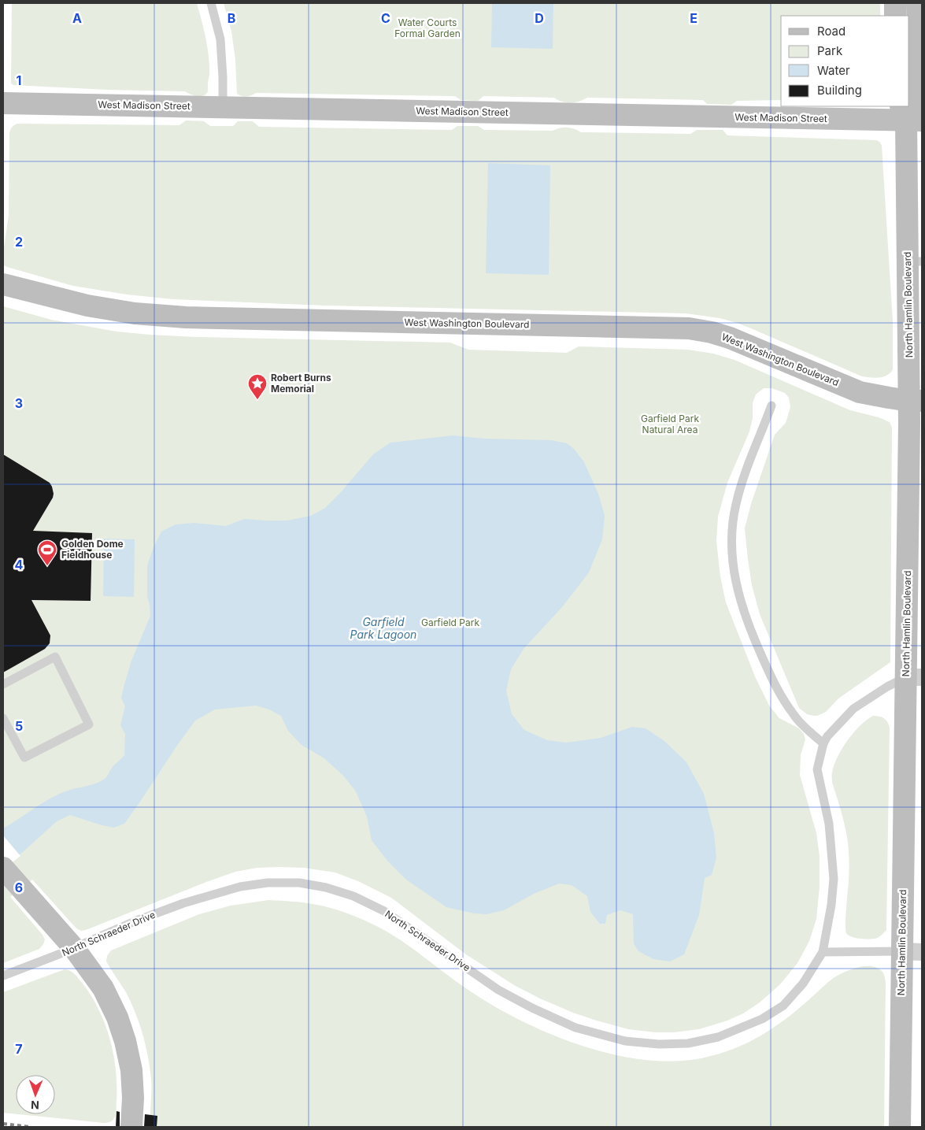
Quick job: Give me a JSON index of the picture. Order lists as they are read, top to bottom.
{
  "streets": {
    "street": ["West Madison Street", "North Hamlin Boulevard", "West Washington Boulevard"],
    "lane": ["North Schraeder Drive"]
  },
  "crossings": [
    ["West Madison Street", "North Hamlin Boulevard"],
    ["North Hamlin Boulevard", "West Washington Boulevard"]
  ],
  "water": ["Garfield Park Lagoon"],
  "parks": ["Water Courts Formal Garden", "Garfield Park Natural Area", "Garfield Park"],
  "places": {
    "place": ["Robert Burns Memorial"],
    "sports": ["Golden Dome Fieldhouse"]
  },
  "legend": [
    "Road",
    "Park",
    "Water",
    "Building"
  ],
  "north": "bottom",
  "grid": {
    "columns": [
      "A",
      "B",
      "C",
      "D",
      "E"
    ],
    "rows": [
      "1",
      "2",
      "3",
      "4",
      "5",
      "6",
      "7"
    ]
  }
}
